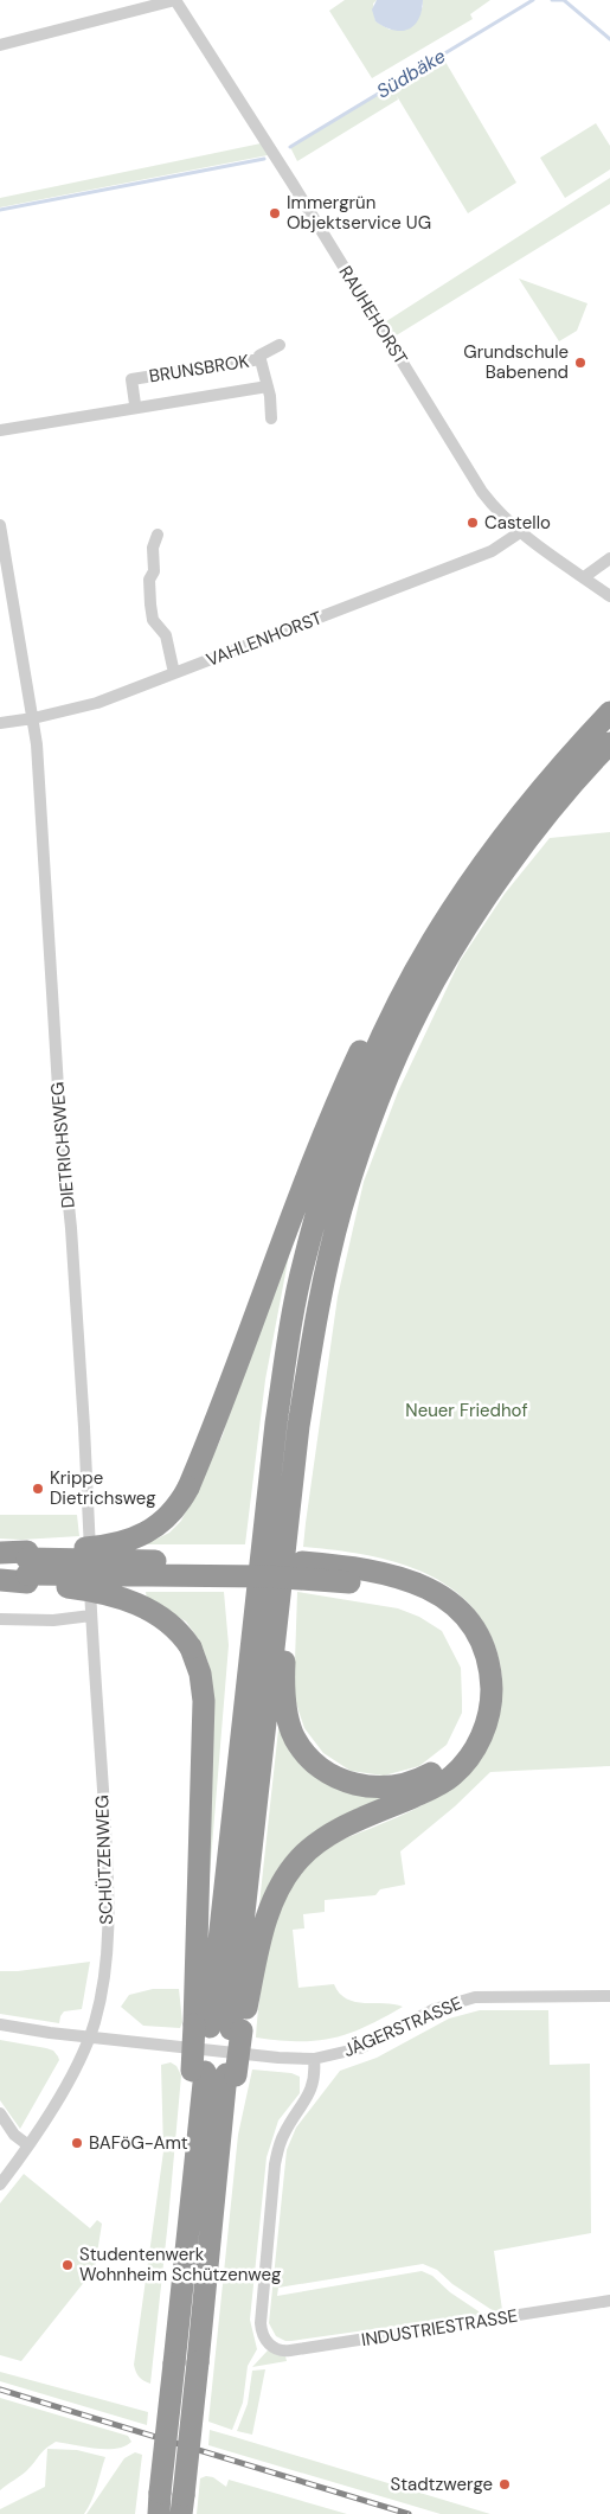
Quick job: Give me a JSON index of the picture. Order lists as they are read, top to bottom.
{
  "streets": {
    "street": [
      "RAUHEHORST",
      "BRUNSBROK",
      "VAHLENHORST",
      "DIETRICHSWEG",
      "SCHÜTZENWEG",
      "JÄGERSTRASSE",
      "INDUSTRIESTRASSE"
    ]
  },
  "crossings": [
    ["RAUHEHORST", "VAHLENHORST"],
    ["VAHLENHORST", "DIETRICHSWEG"],
    ["DIETRICHSWEG", "SCHÜTZENWEG"],
    ["SCHÜTZENWEG", "JÄGERSTRASSE"],
    ["JÄGERSTRASSE", "INDUSTRIESTRASSE"]
  ],
  "water": ["Südbäke"],
  "parks": ["Neuer Friedhof"],
  "places": [
    "Immergrün Objektservice UG",
    "Grundschule Babenend",
    "Castello",
    "Krippe Dietrichsweg",
    "BAFöG-Amt",
    "Studentenwerk Wohnheim Schützenweg",
    "Stadtzwerge"
  ]
}
